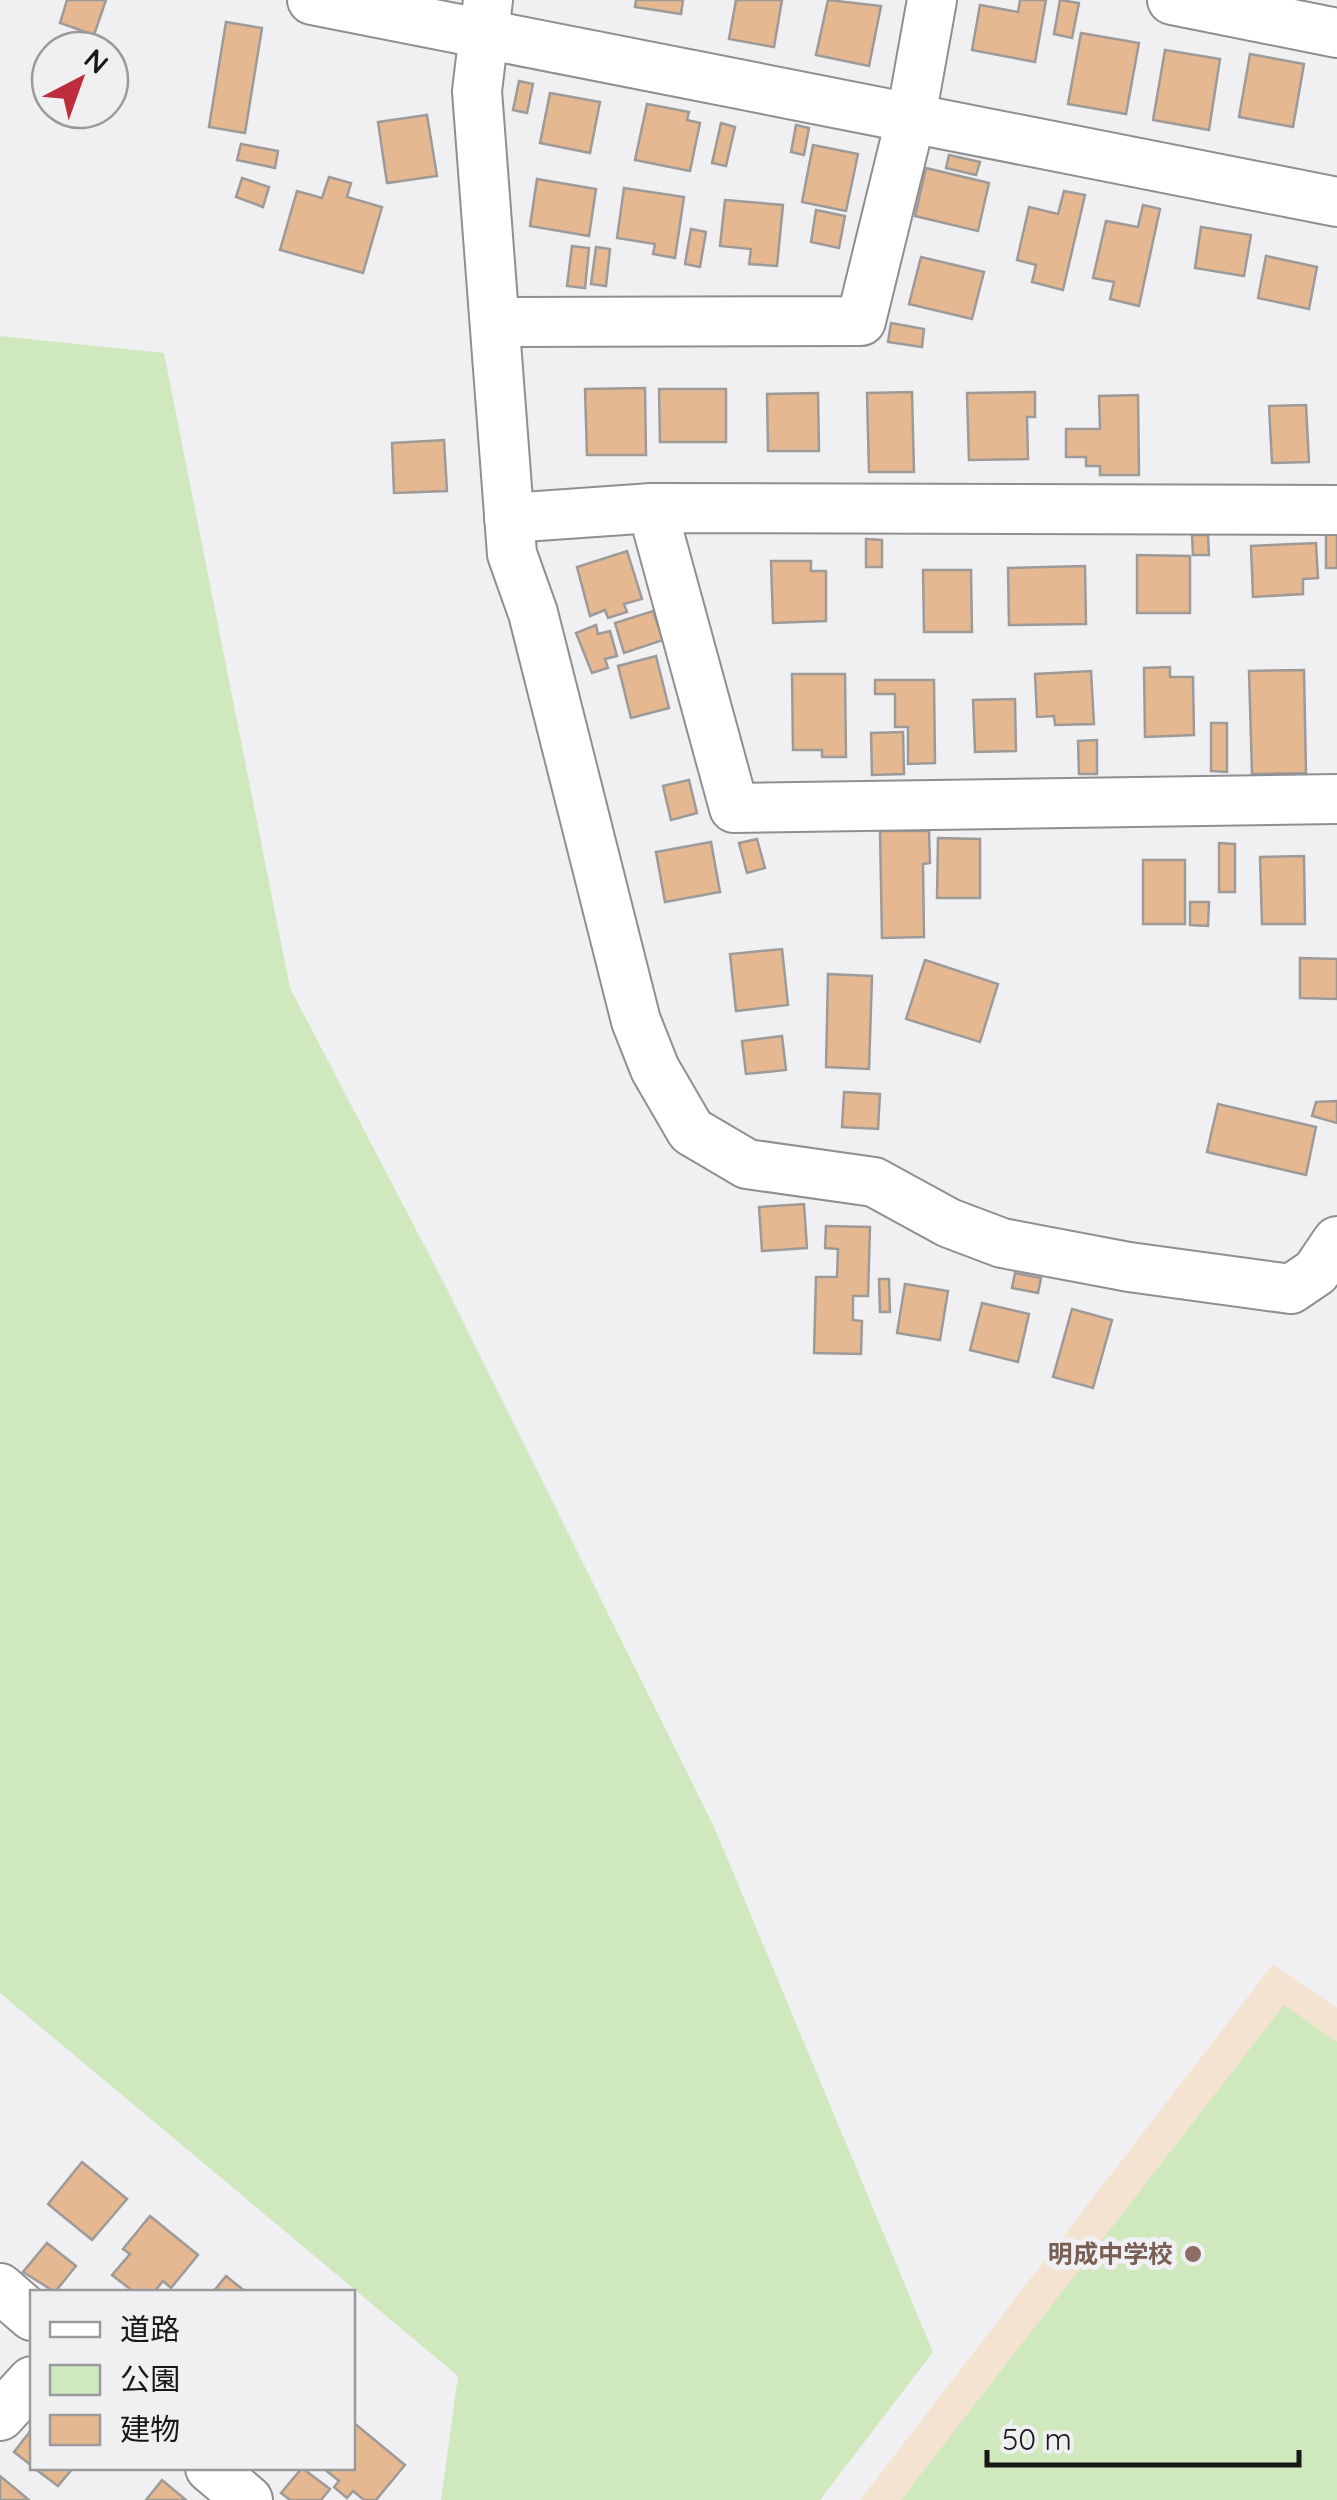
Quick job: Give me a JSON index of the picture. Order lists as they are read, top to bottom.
{
  "places": ["明成中学校"],
  "legend": ["道路", "公園", "建物"],
  "scale_bar": "50 m",
  "north": "top right"
}
